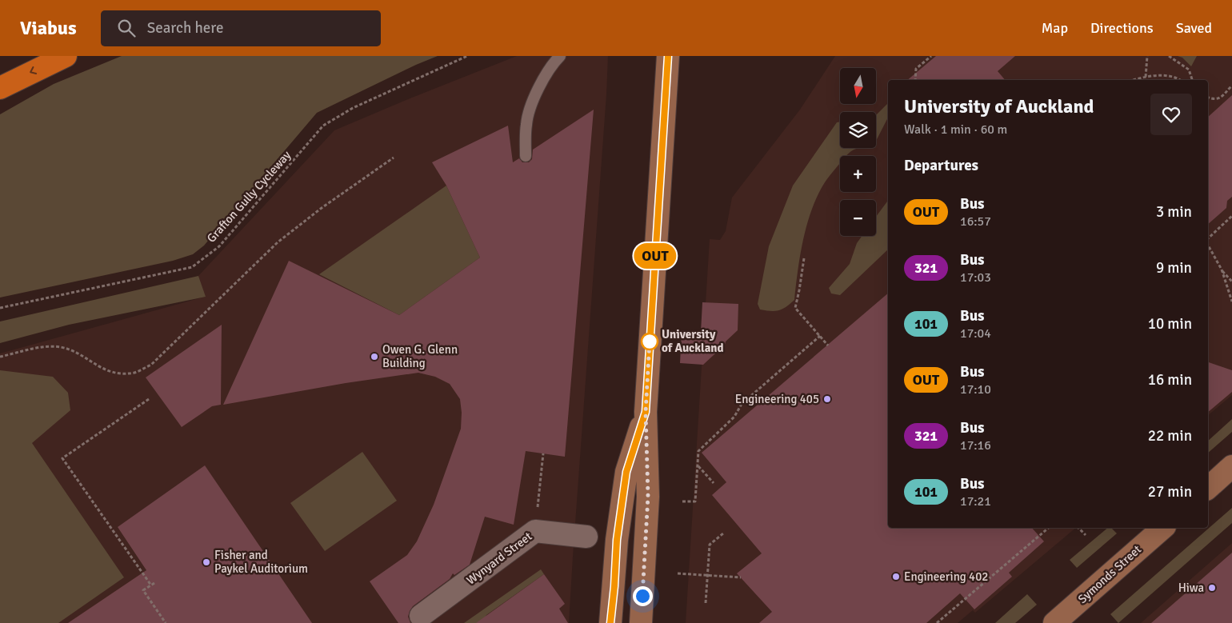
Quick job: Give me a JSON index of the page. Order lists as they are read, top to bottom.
{
  "streets": {
    "main road": ["Symonds Street"],
    "street": ["Wynyard Street"],
    "path": ["Grafton Gully Cycleway"]
  },
  "places": [
    "University of Auckland",
    "Owen G. Glenn Building",
    "Engineering 405",
    "Fisher and Paykel Auditorium",
    "Engineering 402",
    "Hiwa"
  ],
  "lines": ["bus line OUT"],
  "north": "bottom",
  "page": {
    "header": "Viabus",
    "search": "Search here",
    "nav": ["Map", "Directions", "Saved"],
    "on_map": "OUT",
    "map_buttons": ["+", "−"],
    "heading": [
      ["University of Auckland", "Walk · 1 min · 60 m"],
      "Departures"
    ],
    "list": [
      {
        "mark": "OUT",
        "name": "Bus",
        "note": "16:57",
        "value": "3 min"
      },
      {
        "mark": "321",
        "name": "Bus",
        "note": "17:03",
        "value": "9 min"
      },
      {
        "mark": "101",
        "name": "Bus",
        "note": "17:04",
        "value": "10 min"
      },
      {
        "mark": "OUT",
        "name": "Bus",
        "note": "17:10",
        "value": "16 min"
      },
      {
        "mark": "321",
        "name": "Bus",
        "note": "17:16",
        "value": "22 min"
      },
      {
        "mark": "101",
        "name": "Bus",
        "note": "17:21",
        "value": "27 min"
      }
    ]
  }
}
